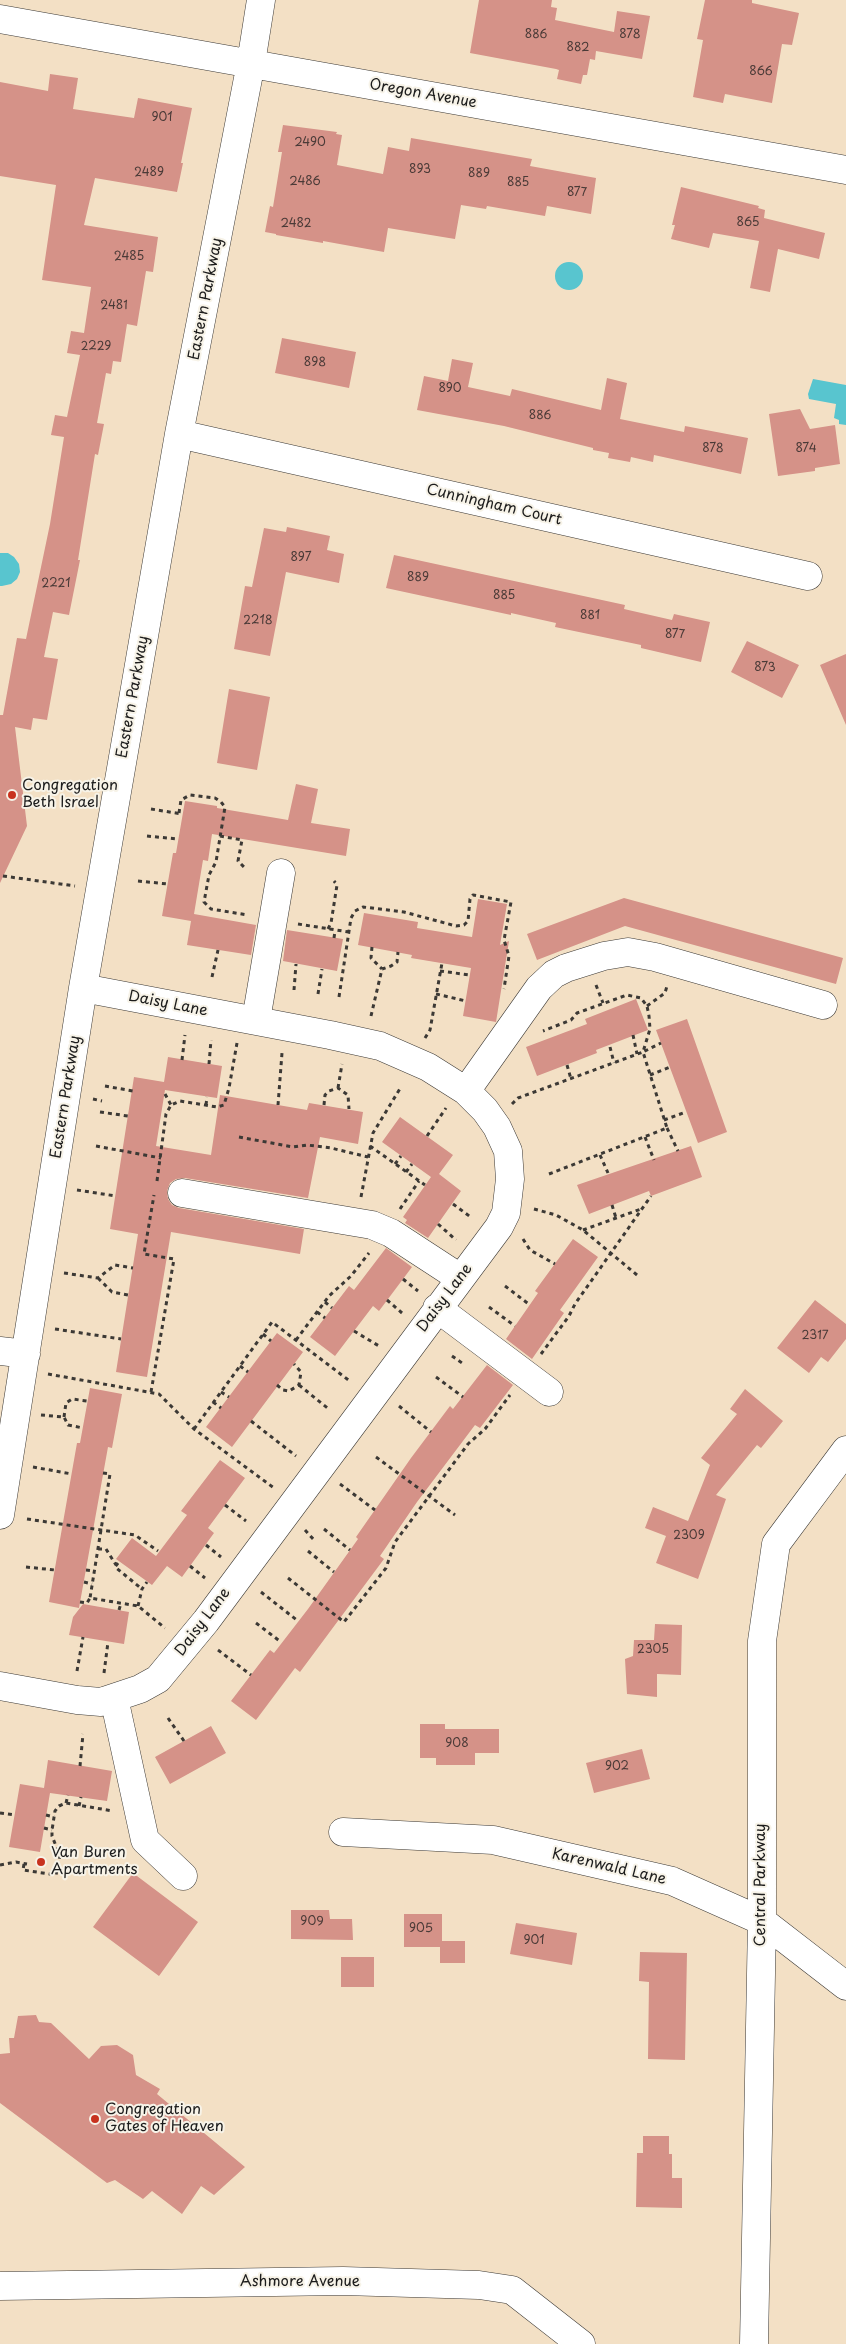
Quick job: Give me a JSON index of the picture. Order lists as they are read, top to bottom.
{
  "streets": {
    "street": [
      "Oregon Avenue",
      "Eastern Parkway",
      "Cunningham Court",
      "Daisy Lane",
      "Karenwald Lane",
      "Central Parkway",
      "Ashmore Avenue"
    ]
  },
  "crossings": [
    ["Oregon Avenue", "Eastern Parkway"],
    ["Eastern Parkway", "Cunningham Court"],
    ["Eastern Parkway", "Daisy Lane"],
    ["Karenwald Lane", "Central Parkway"]
  ],
  "places": ["Congregation Beth Israel", "Van Buren Apartments", "Congregation Gates of Heaven"],
  "house_numbers": [
    "886",
    "878",
    "882",
    "866",
    "901",
    "2490",
    "893",
    "2489",
    "889",
    "2486",
    "885",
    "877",
    "865",
    "2482",
    "2485",
    "2481",
    "2229",
    "898",
    "890",
    "886",
    "878",
    "874",
    "897",
    "889",
    "2221",
    "885",
    "881",
    "2218",
    "877",
    "873",
    "2317",
    "2309",
    "2305",
    "908",
    "902",
    "909",
    "905",
    "901"
  ]
}
